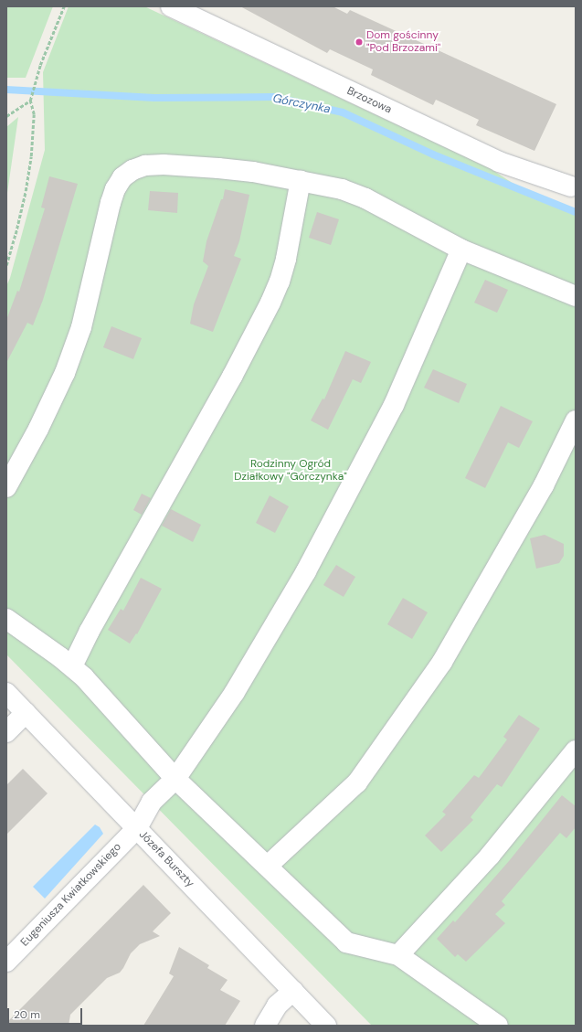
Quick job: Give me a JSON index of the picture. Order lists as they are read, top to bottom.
{
  "streets": {
    "street": ["Brzozowa", "Józefa Burszty", "Eugeniusza Kwiatkowskiego"]
  },
  "crossings": [
    ["Józefa Burszty", "Eugeniusza Kwiatkowskiego"]
  ],
  "water": ["Górczynka"],
  "parks": ["Rodzinny Ogród Działkowy \"Górczynka\""],
  "places": ["Dom gościnny \"Pod Brzozami\""],
  "scale_bar": "20 m"
}
